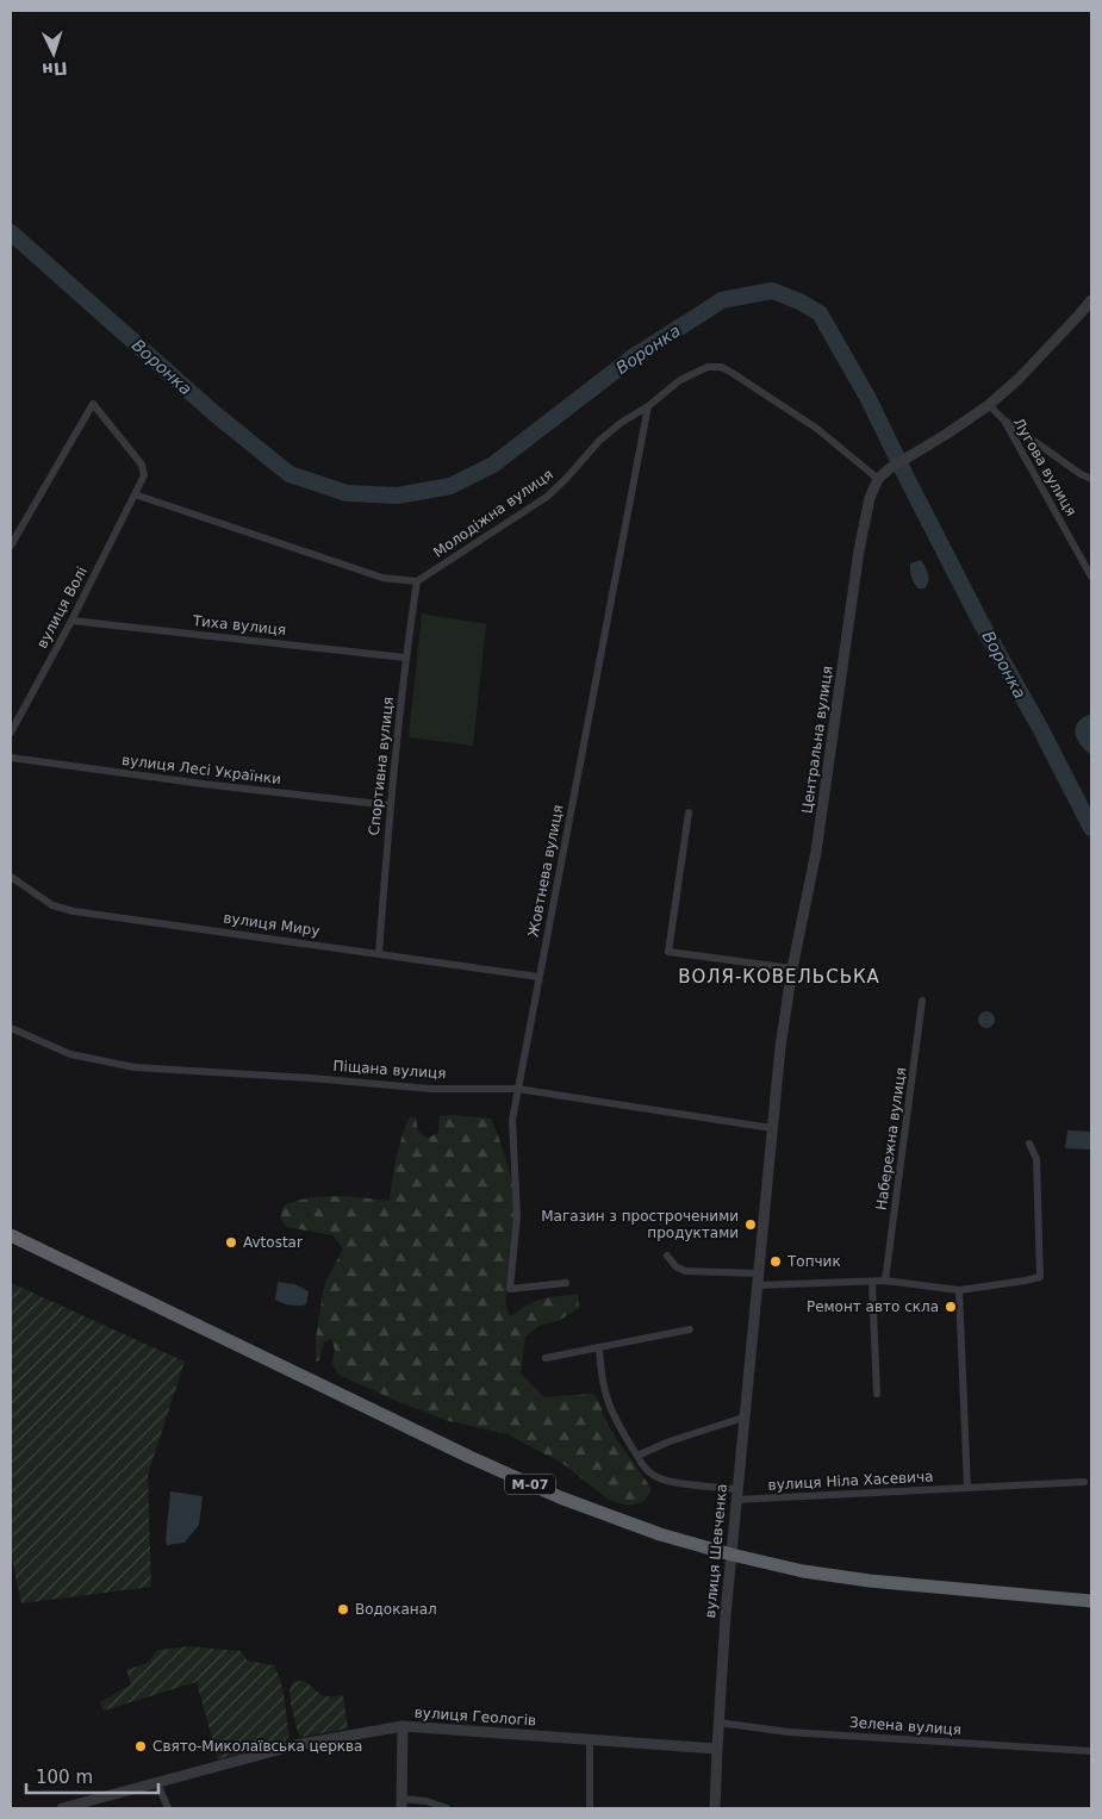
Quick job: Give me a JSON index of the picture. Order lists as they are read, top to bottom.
{
  "streets": {
    "highway": ["М-07"],
    "street": [
      "Лугова вулиця",
      "Молодіжна вулиця",
      "вулиця Волі",
      "Тиха вулиця",
      "Центральна вулиця",
      "Спортивна вулиця",
      "вулиця Лесі Українки",
      "Жовтнева вулиця",
      "вулиця Миру",
      "Піщана вулиця",
      "Набережна вулиця",
      "вулиця Ніла Хасевича",
      "вулиця Шевченка",
      "вулиця Геологів",
      "Зелена вулиця"
    ]
  },
  "crossings": [
    ["Молодіжна вулиця", "Центральна вулиця"],
    ["Молодіжна вулиця", "Спортивна вулиця"],
    ["Молодіжна вулиця", "Жовтнева вулиця"],
    ["вулиця Волі", "Тиха вулиця"],
    ["Тиха вулиця", "Спортивна вулиця"],
    ["Центральна вулиця", "Піщана вулиця"],
    ["Центральна вулиця", "вулиця Шевченка"],
    ["Спортивна вулиця", "вулиця Лесі Українки"],
    ["Спортивна вулиця", "вулиця Миру"],
    ["Жовтнева вулиця", "вулиця Миру"],
    ["Жовтнева вулиця", "Піщана вулиця"],
    ["вулиця Ніла Хасевича", "вулиця Шевченка"],
    ["М-07", "вулиця Шевченка"],
    ["вулиця Шевченка", "вулиця Геологів"],
    ["вулиця Шевченка", "Зелена вулиця"]
  ],
  "districts": ["ВОЛЯ-КОВЕЛЬСЬКА"],
  "water": ["Воронка"],
  "places": [
    "Магазин з простроченими продуктами",
    "Avtostar",
    "Топчик",
    "Ремонт авто скла",
    "Водоканал",
    "Свято-Миколаївська церква"
  ],
  "scale_bar": "100 m",
  "north": "bottom"
}
